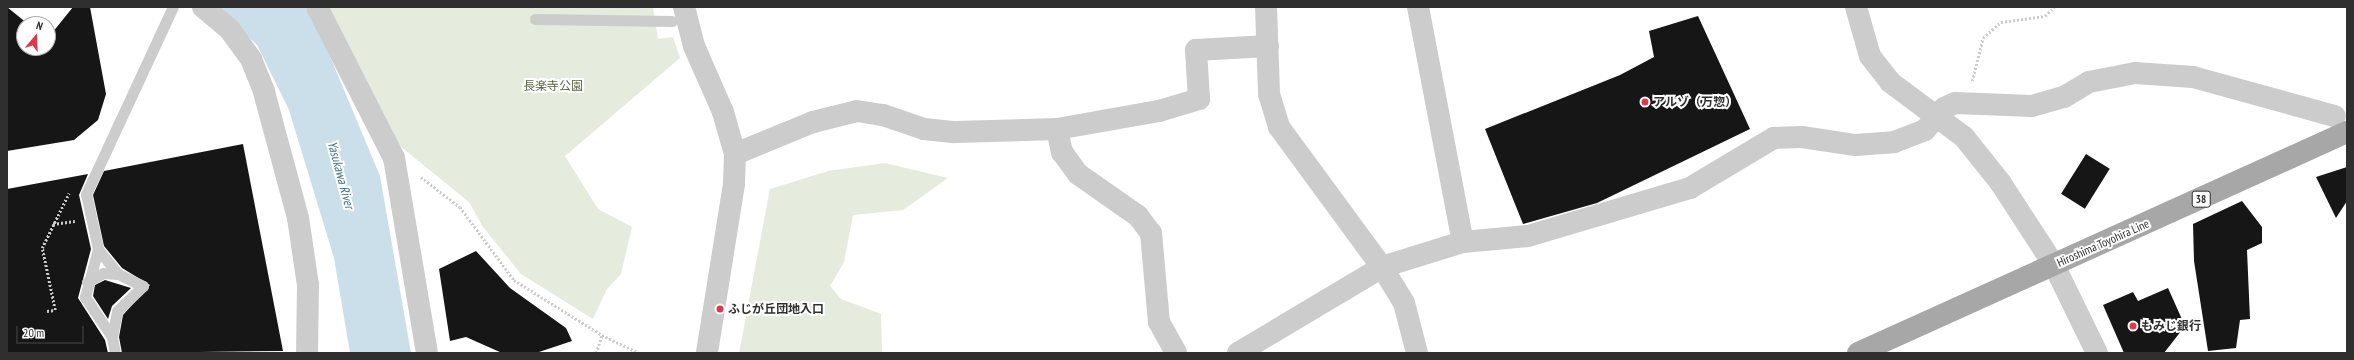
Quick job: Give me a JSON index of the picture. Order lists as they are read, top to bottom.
{
  "streets": {
    "main road": ["38", "Hiroshima Toyohira Line"]
  },
  "water": ["Yasukawa River"],
  "parks": ["長楽寺公園"],
  "places": ["アルゾ（万惣）", "ふじが丘団地入口", "もみじ銀行"],
  "scale_bar": "20 m",
  "north": "top"
}
